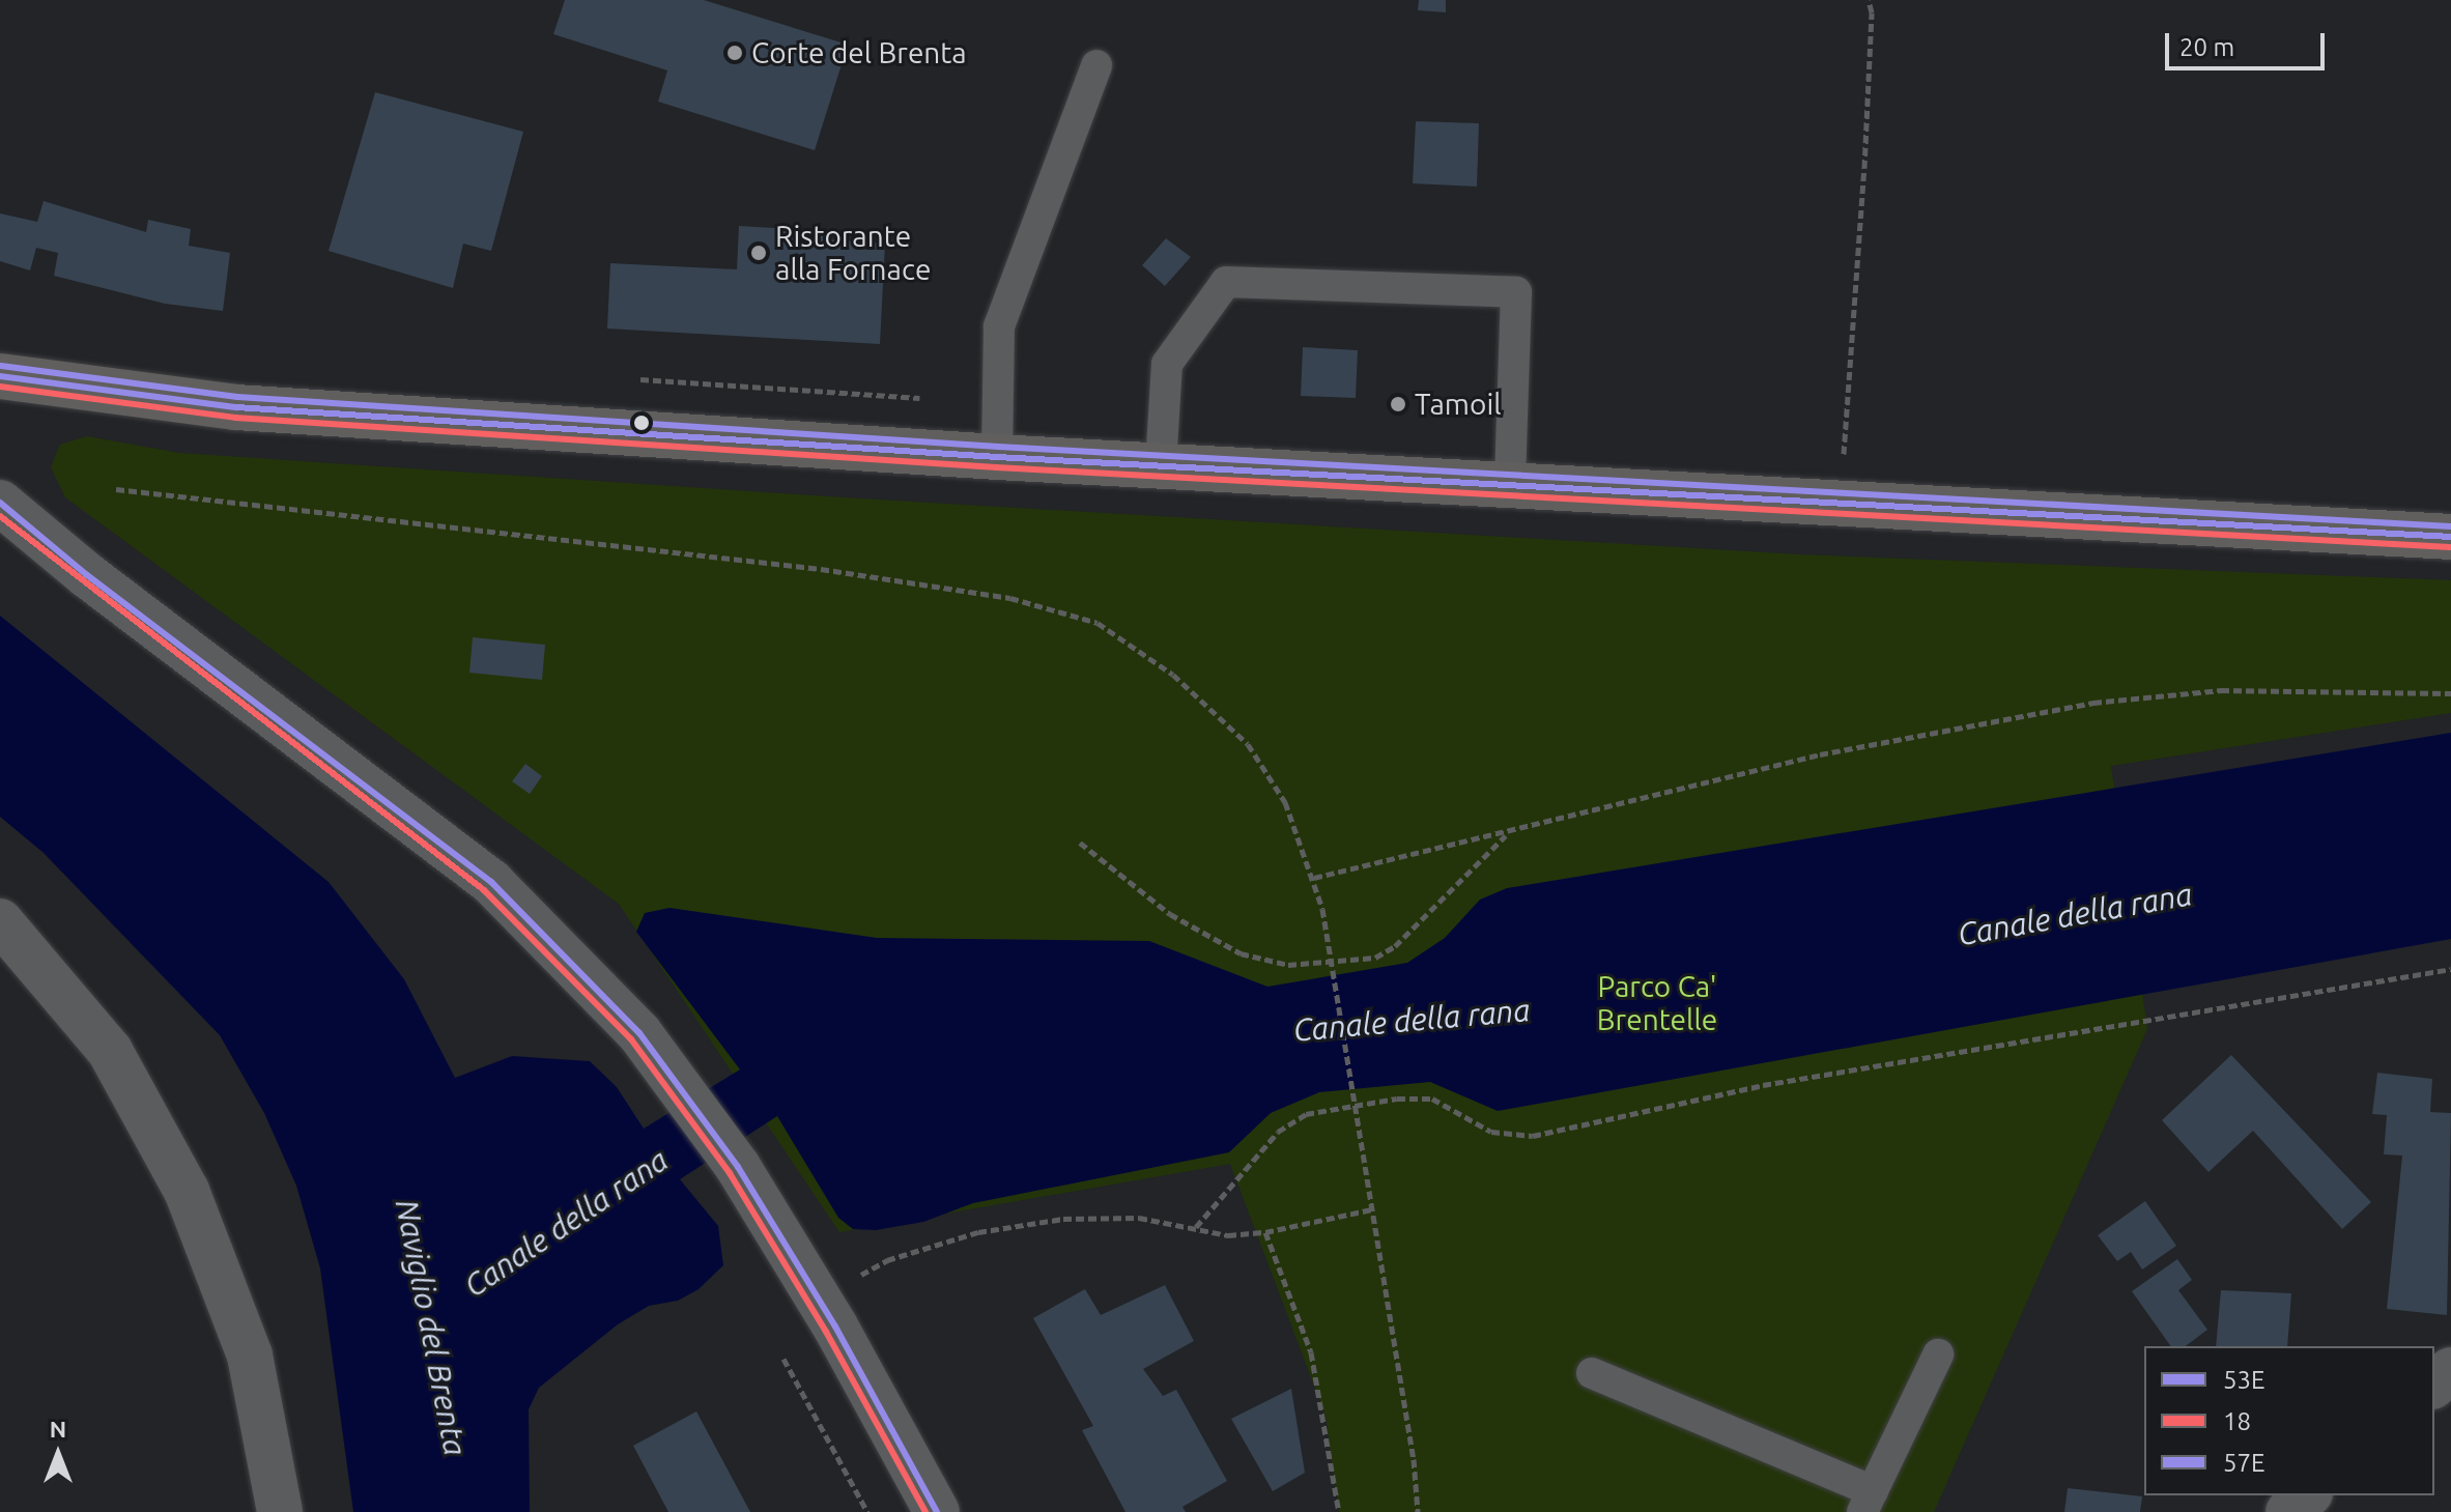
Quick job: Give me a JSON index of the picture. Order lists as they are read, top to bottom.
{
  "water": ["Canale della rana", "Naviglio del Brenta"],
  "parks": ["Parco Ca' Brentelle"],
  "places": ["Corte del Brenta", "Ristorante alla Fornace", "Tamoil"],
  "lines": ["transit line 57E", "transit line 53E", "transit line 18"],
  "legend": ["53E", "18", "57E"],
  "scale_bar": "20 m",
  "north": "top"
}
